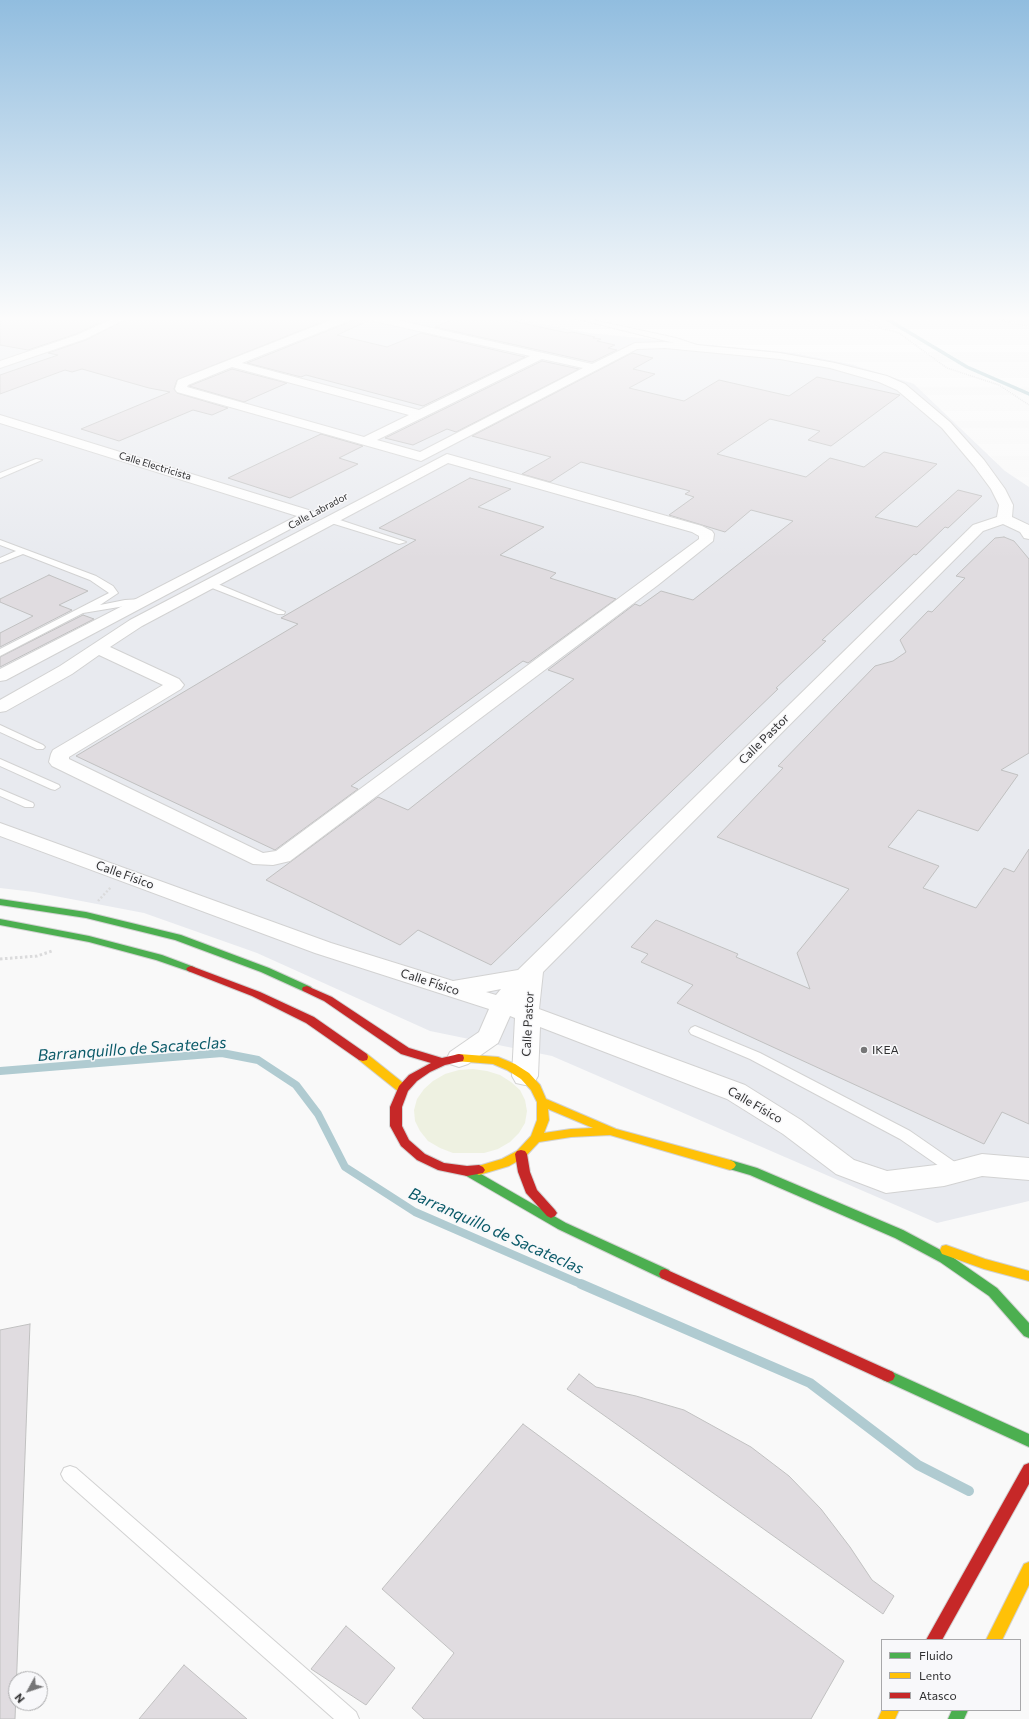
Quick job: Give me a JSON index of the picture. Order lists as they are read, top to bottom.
{
  "streets": {
    "street": [
      "Calle Electricista",
      "Calle Labrador",
      "Calle Pastor",
      "Calle Físico"
    ]
  },
  "crossings": [
    ["Calle Electricista", "Calle Labrador"],
    ["Calle Pastor", "Calle Físico"]
  ],
  "water": ["Barranquillo de Sacateclas"],
  "places": ["IKEA"],
  "legend": ["Fluido", "Lento", "Atasco"],
  "north": "bottom left"
}
